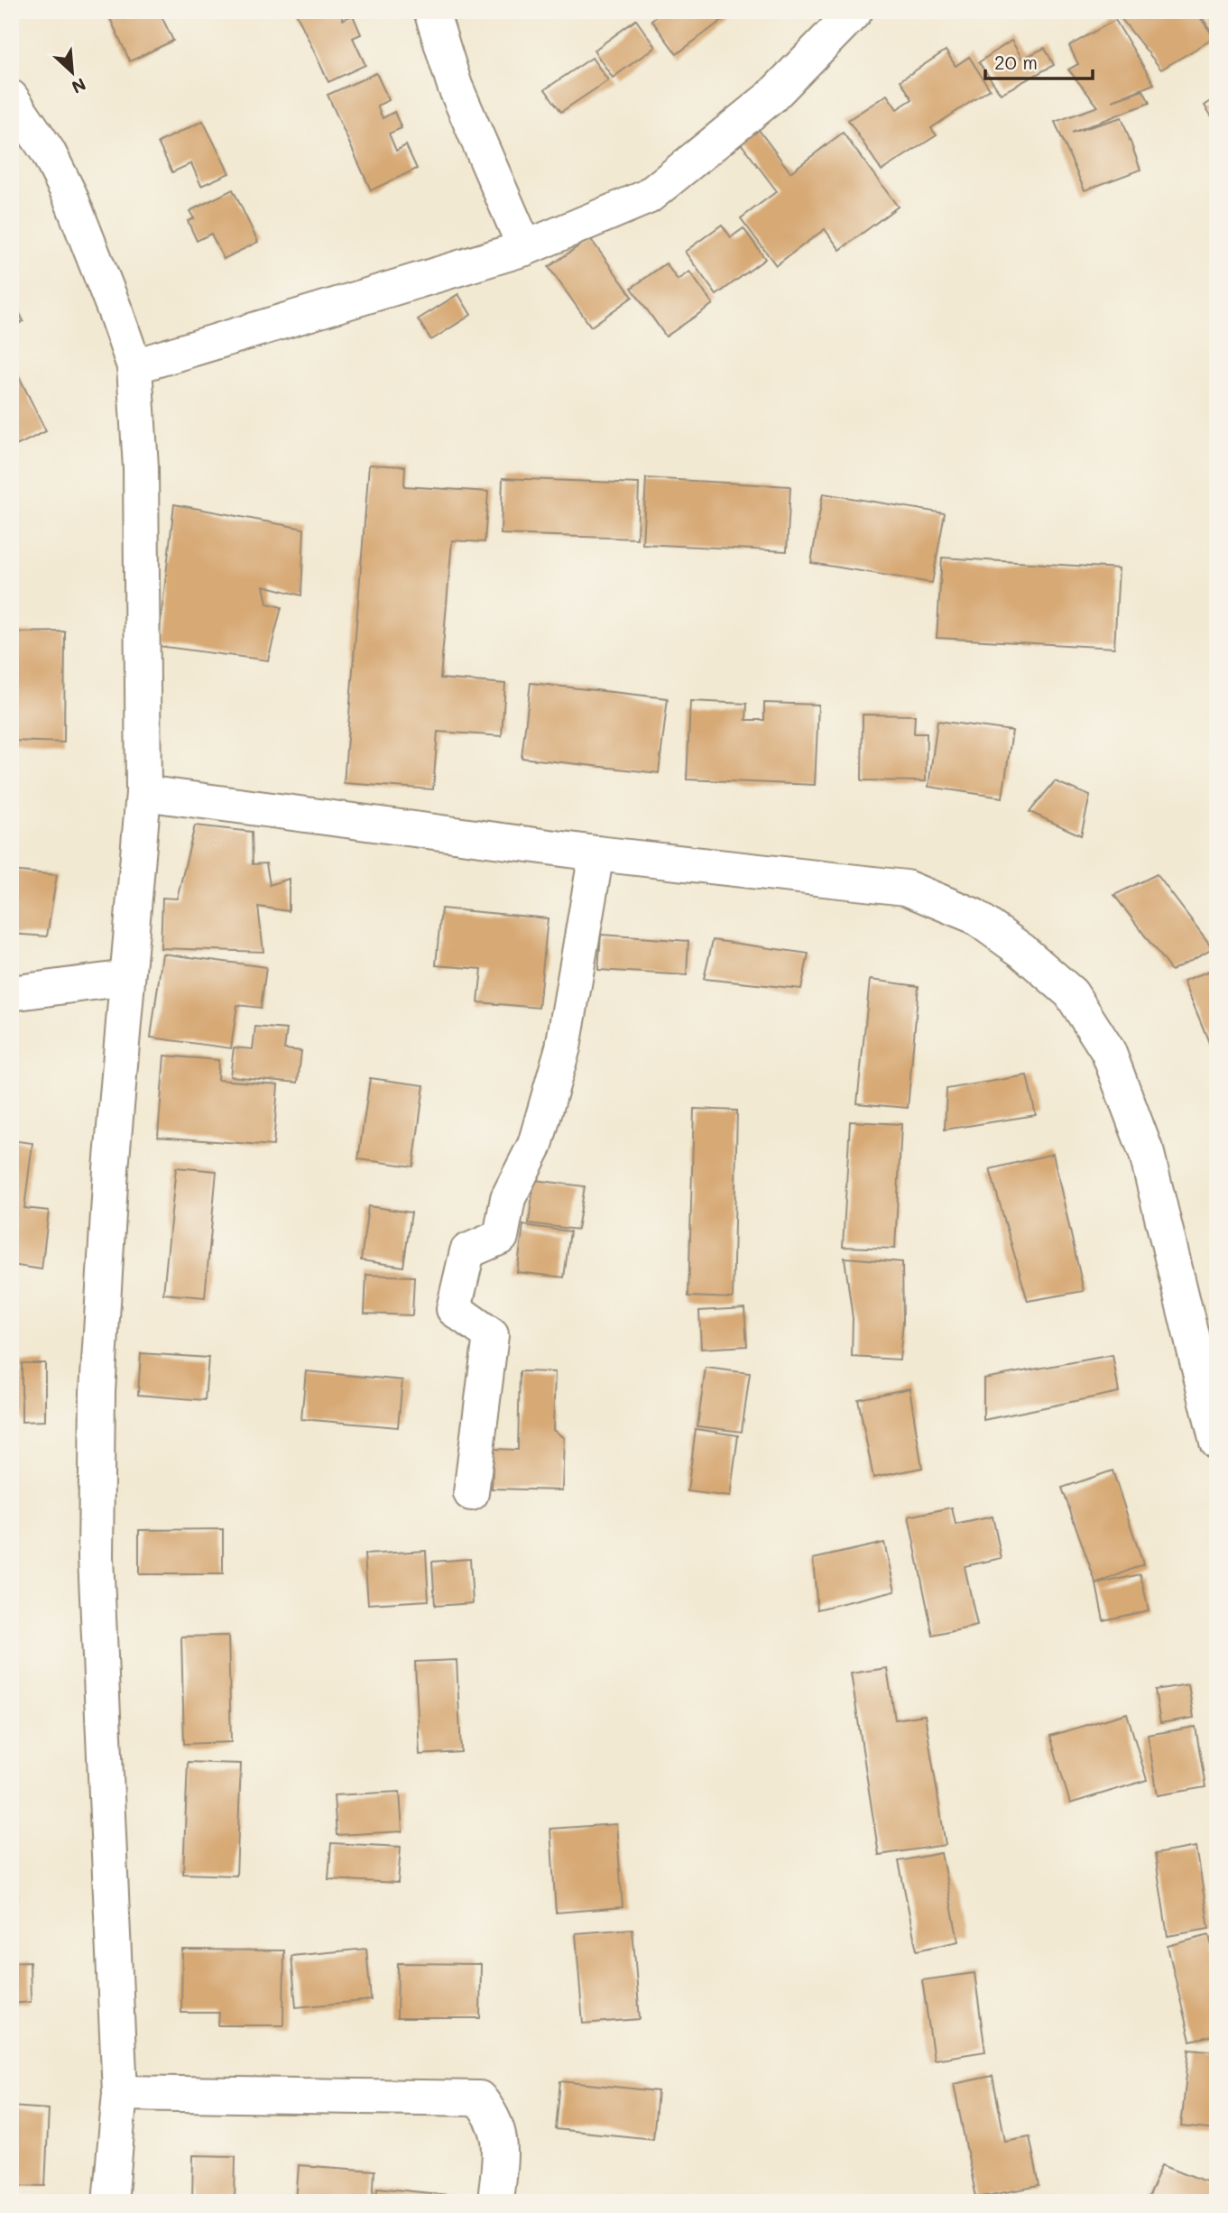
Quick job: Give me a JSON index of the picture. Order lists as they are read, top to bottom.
{
  "scale_bar": "20 m",
  "north": "bottom right"
}
